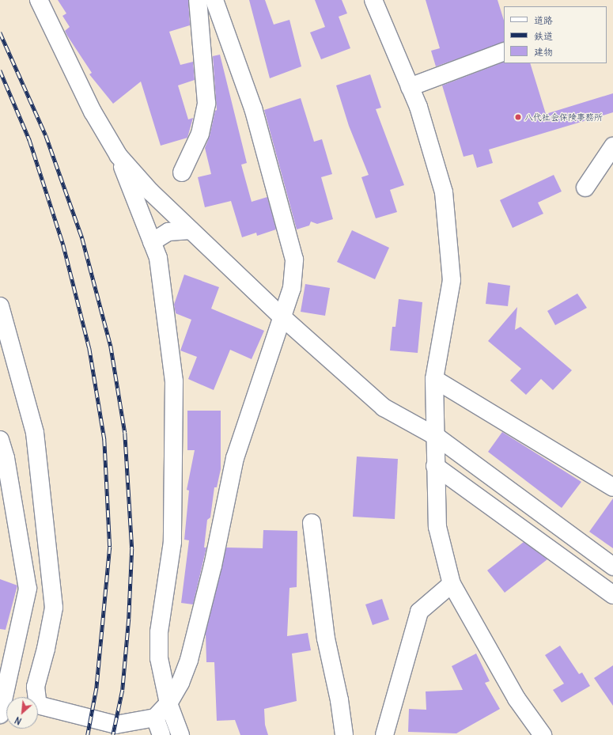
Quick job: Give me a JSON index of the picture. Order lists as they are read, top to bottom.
{
  "places": ["八代社会保険事務所"],
  "legend": ["道路", "鉄道", "建物"],
  "north": "bottom left"
}
